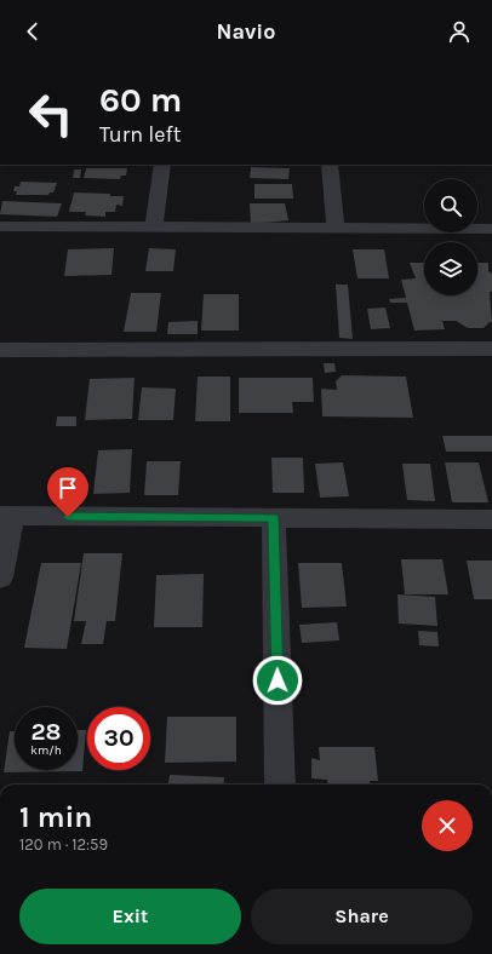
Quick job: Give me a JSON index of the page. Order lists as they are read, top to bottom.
{
  "page": {
    "header": "Navio",
    "turn": ["60 m", "Turn left"],
    "speed": "28 km/h",
    "limit": "30",
    "heading": ["1 min", "120 m · 12:59"],
    "buttons": ["Exit", "Share"]
  }
}
